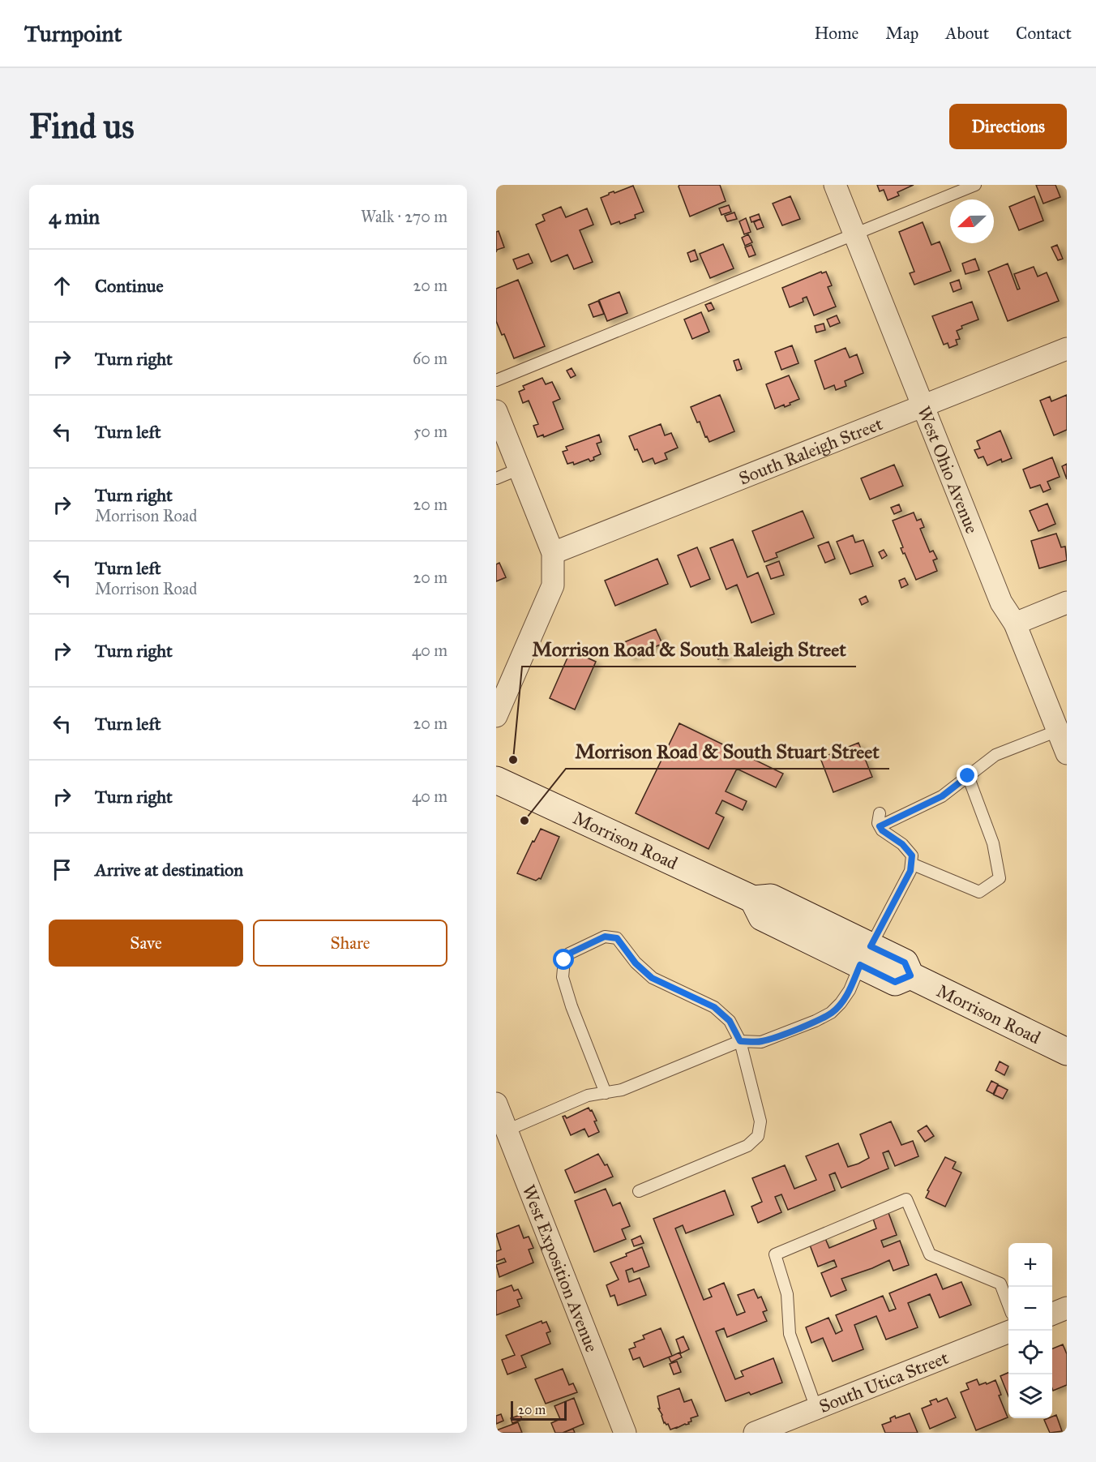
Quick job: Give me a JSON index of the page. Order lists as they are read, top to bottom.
{
  "streets": {
    "main road": ["Morrison Road"],
    "street": [
      "South Raleigh Street",
      "West Ohio Avenue",
      "West Exposition Avenue",
      "South Utica Street"
    ]
  },
  "crossings": [
    ["South Raleigh Street", "West Ohio Avenue"]
  ],
  "places": ["Morrison Road & South Raleigh Street", "Morrison Road & South Stuart Street"],
  "scale_bar": "20 m",
  "north": "left",
  "page": {
    "header": "Turnpoint",
    "nav": [
      "Home",
      "Map",
      "About",
      "Contact"
    ],
    "buttons": [
      "Directions",
      ["Save", "Share"]
    ],
    "title": "Find us",
    "heading": ["4 min", "Walk · 270 m"],
    "list": [
      ["Continue", "20 m"],
      ["Turn right", "60 m"],
      ["Turn left", "50 m"],
      ["Turn right", "Morrison Road", "20 m"],
      ["Turn left", "Morrison Road", "20 m"],
      ["Turn right", "40 m"],
      ["Turn left", "20 m"],
      ["Turn right", "40 m"],
      "Arrive at destination"
    ],
    "map_buttons": ["+", "−"],
    "scale": "20 m"
  }
}
